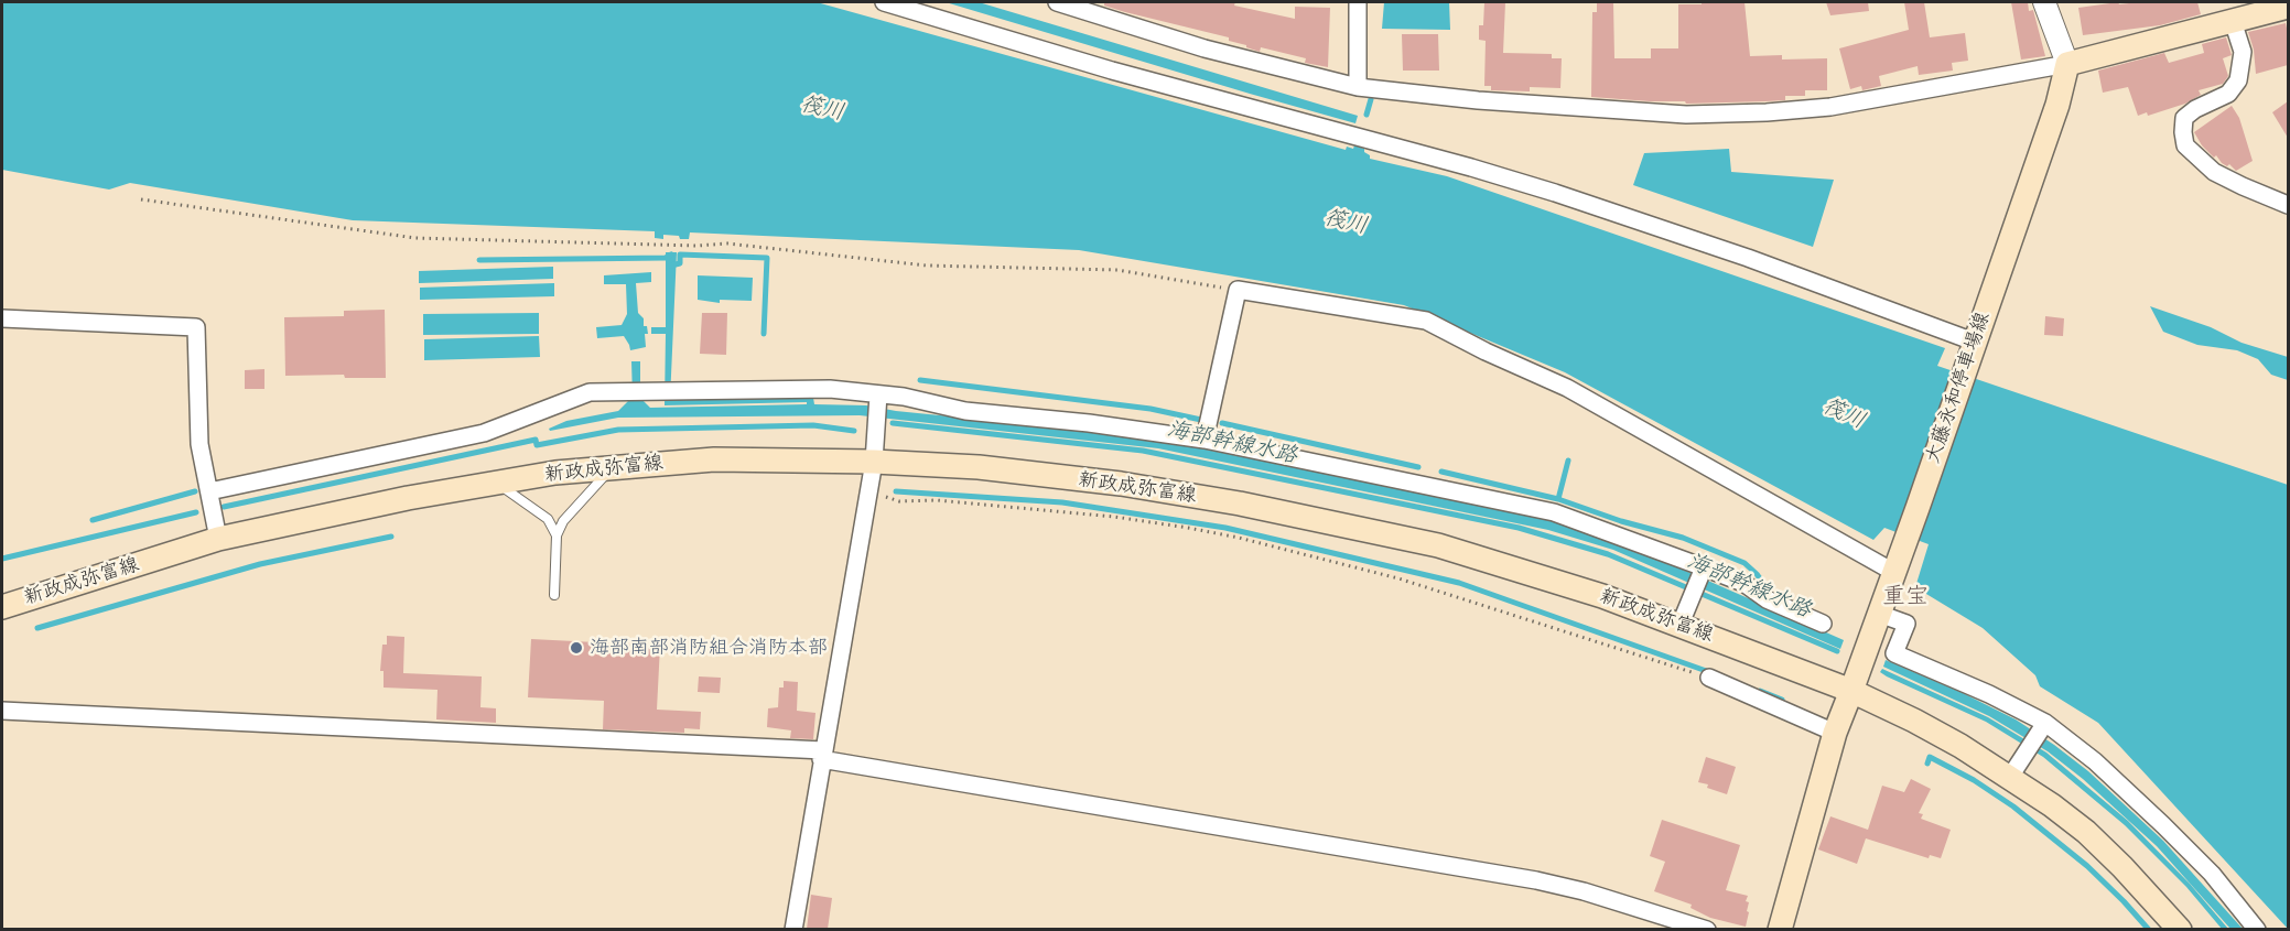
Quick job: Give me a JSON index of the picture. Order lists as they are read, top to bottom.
{
  "streets": {
    "main road": ["大藤永和停車場線", "新政成弥富線"]
  },
  "crossings": [
    ["大藤永和停車場線", "新政成弥富線"]
  ],
  "districts": ["重宝"],
  "water": ["筏川", "海部幹線水路"],
  "places": ["海部南部消防組合消防本部"]
}
